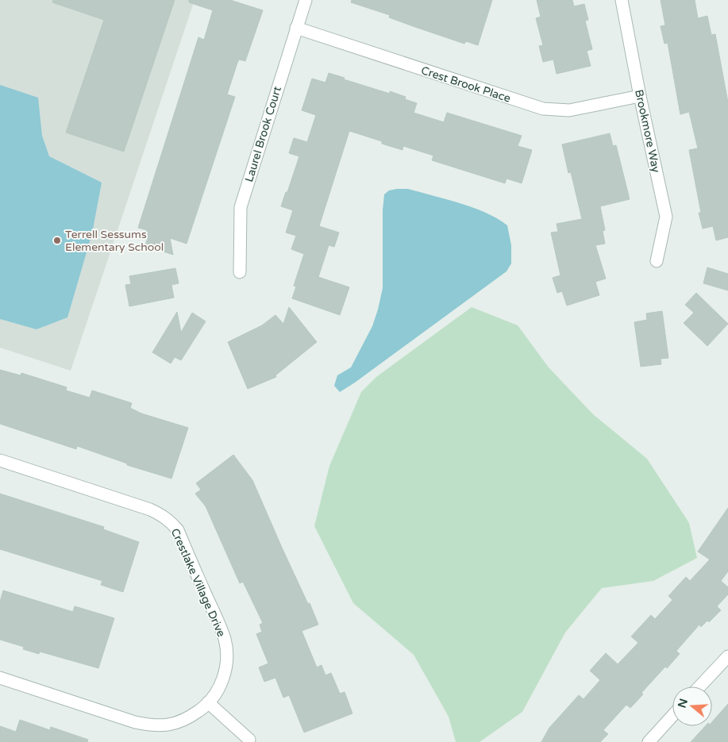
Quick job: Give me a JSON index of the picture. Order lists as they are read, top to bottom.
{
  "streets": {
    "street": [
      "Crest Brook Place",
      "Brookmore Way",
      "Laurel Brook Court",
      "Crestlake Village Drive"
    ]
  },
  "crossings": [
    ["Crest Brook Place", "Brookmore Way"],
    ["Crest Brook Place", "Laurel Brook Court"]
  ],
  "places": ["Terrell Sessums Elementary School"],
  "north": "left"
}
